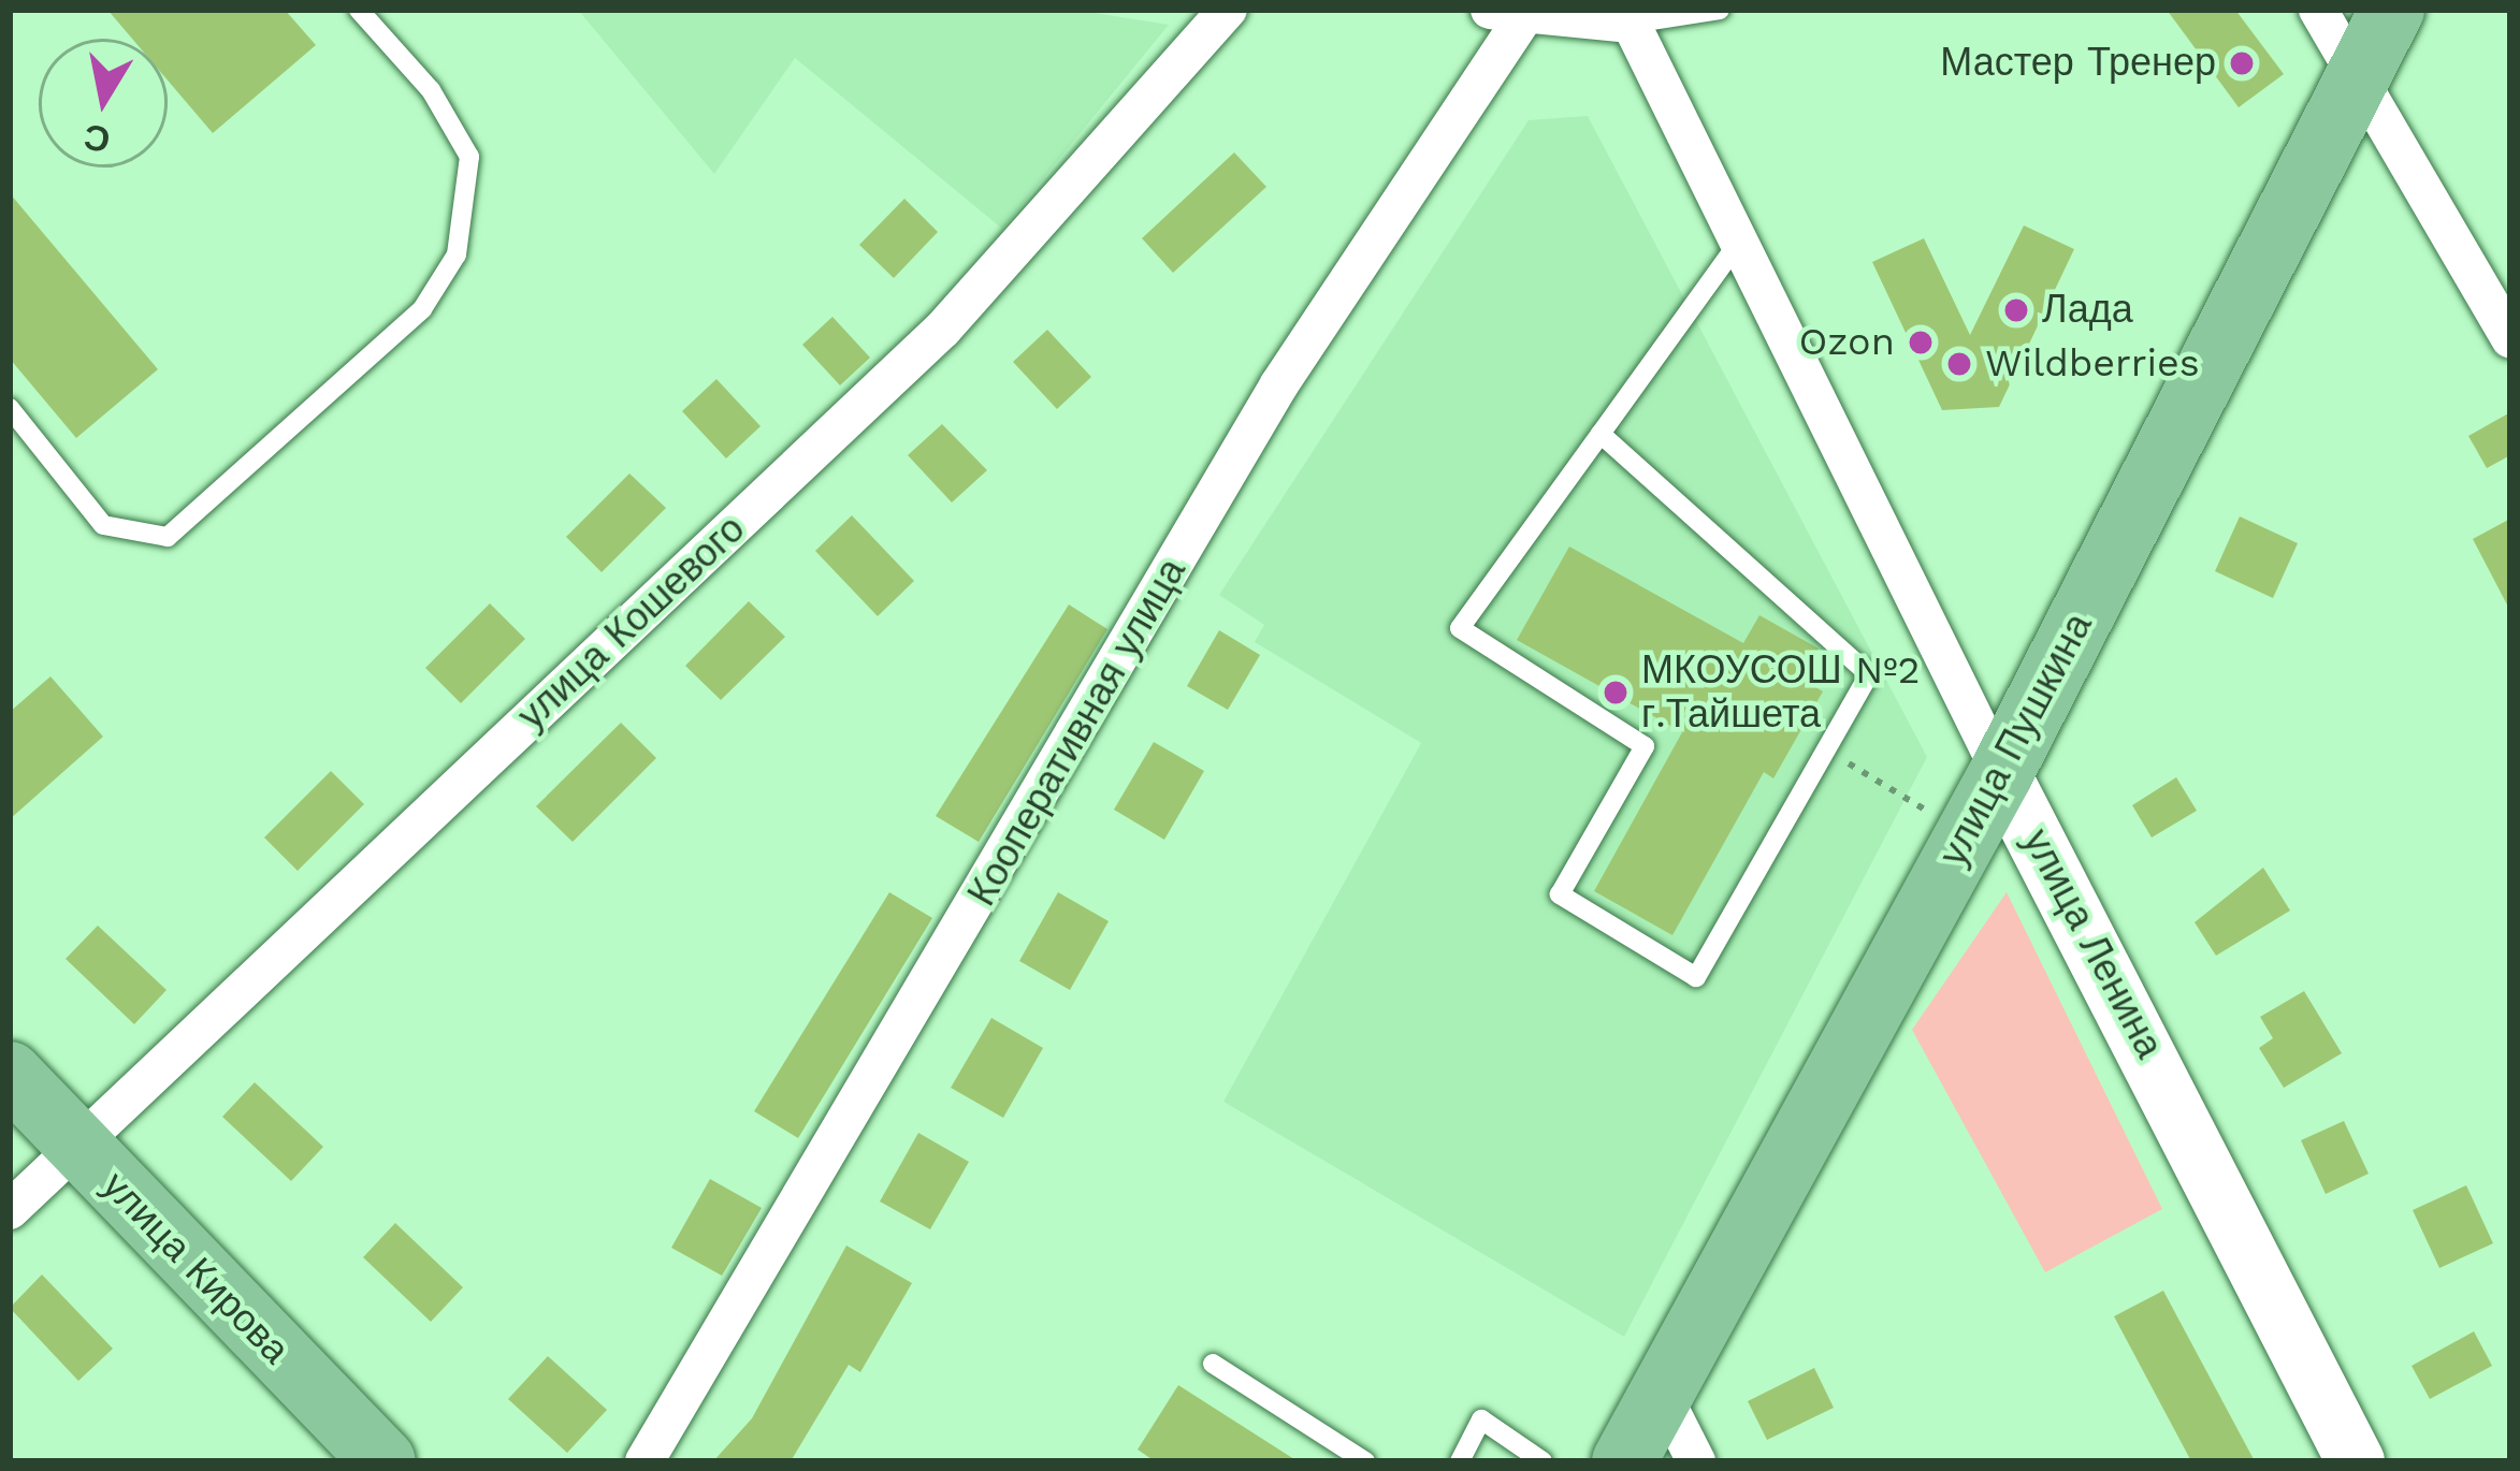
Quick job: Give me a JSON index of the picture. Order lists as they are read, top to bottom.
{
  "streets": {
    "main road": ["улица Пушкина", "улица Ленина", "улица Кирова"],
    "street": ["улица Кошевого", "Кооперативная улица"]
  },
  "crossings": [
    ["улица Кошевого", "улица Кирова"],
    ["улица Пушкина", "улица Ленина"]
  ],
  "places": [
    "Мастер Тренер",
    "Лада",
    "Ozon",
    "Wildberries",
    "МКОУСОШ №2 г.Тайшета"
  ],
  "north": "bottom"
}
